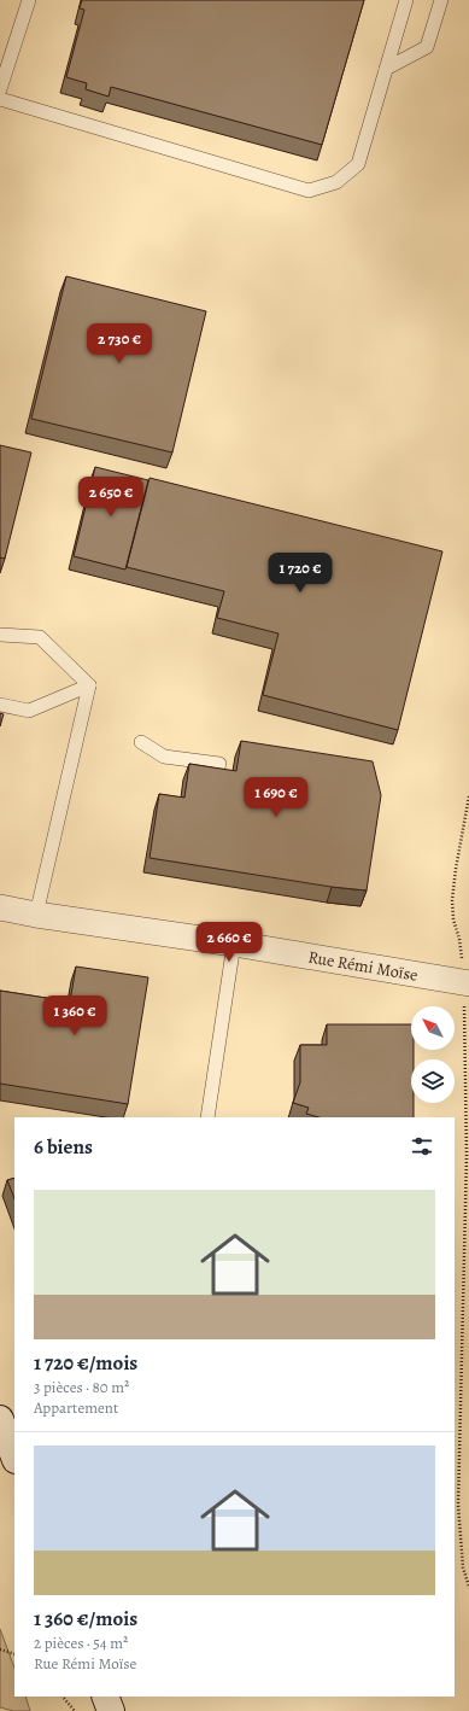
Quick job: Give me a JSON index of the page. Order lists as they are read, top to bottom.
{
  "streets": {
    "street": ["Rue Rémi Moïse"]
  },
  "north": "top left",
  "page": {
    "price": [
      "2 730 €",
      "2 650 €",
      "1 720 €",
      "1 690 €",
      "2 660 €",
      "1 360 €"
    ],
    "heading": "6 biens",
    "list": [
      {
        "name": "1 720 €/mois",
        "note": "3 pièces · 80 m² · Appartement"
      },
      {
        "name": "1 360 €/mois",
        "note": "2 pièces · 54 m² · Rue Rémi Moïse"
      }
    ]
  }
}
